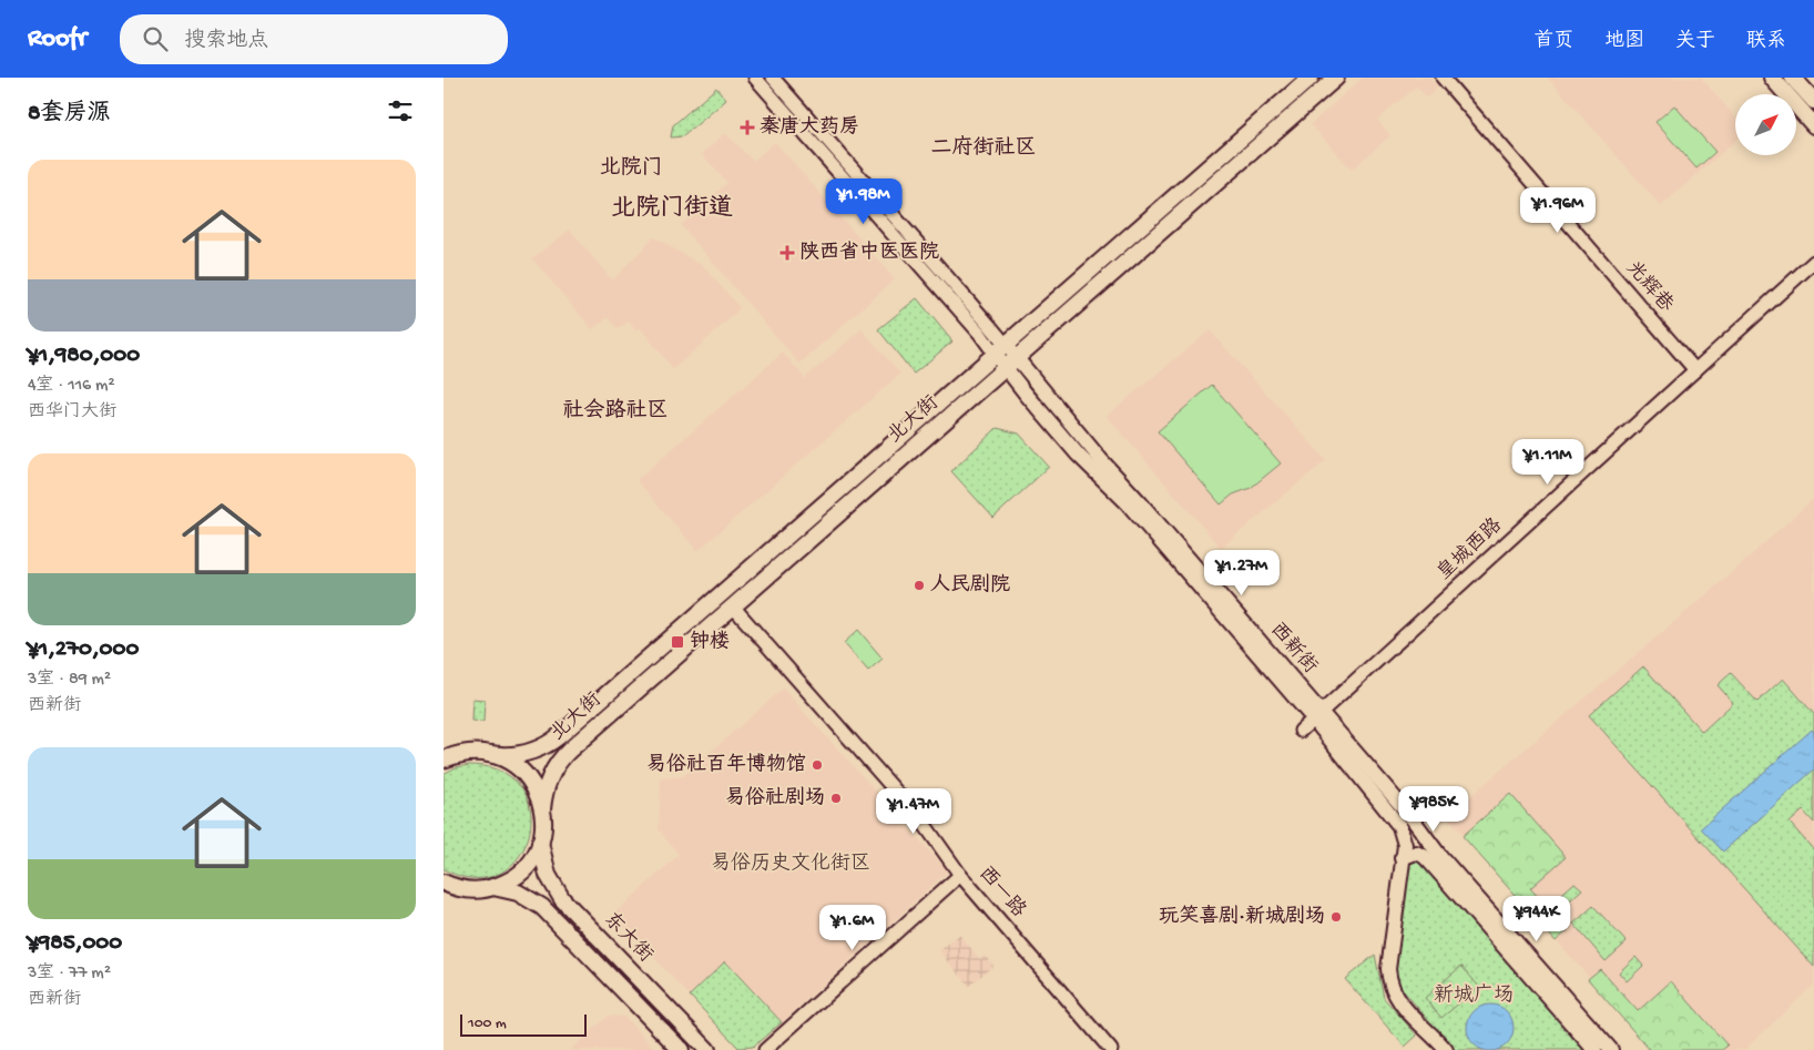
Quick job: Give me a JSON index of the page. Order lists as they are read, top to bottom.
{
  "streets": {
    "main road": ["北大街", "西新街", "东大街"],
    "street": ["光辉巷", "皇城西路", "西一路"]
  },
  "crossings": [
    ["光辉巷", "皇城西路"],
    ["北大街", "西新街"],
    ["北大街", "西一路"],
    ["北大街", "东大街"],
    ["皇城西路", "西新街"]
  ],
  "districts": [
    "二府街社区",
    "北院门",
    "北院门街道",
    "社会路社区"
  ],
  "parks": ["易俗历史文化街区", "新城广场"],
  "places": {
    "health": ["秦唐大药房", "陕西省中医医院"],
    "other": [
      "人民剧院",
      "易俗社百年博物馆",
      "易俗社剧场",
      "玩笑喜剧·新城剧场"
    ],
    "transit": ["钟楼"]
  },
  "scale_bar": "100 m",
  "north": "top right",
  "page": {
    "header": "Roofr",
    "search": "搜索地点",
    "nav": [
      "首页",
      "地图",
      "关于",
      "联系"
    ],
    "heading": "8套房源",
    "list": [
      {
        "name": "¥1,980,000",
        "note": "4室 · 116 m² · 西华门大街"
      },
      {
        "name": "¥1,270,000",
        "note": "3室 · 89 m² · 西新街"
      },
      {
        "name": "¥985,000",
        "note": "3室 · 77 m² · 西新街"
      }
    ],
    "price": [
      "¥1.98M",
      "¥1.96M",
      "¥1.11M",
      "¥1.27M",
      "¥985K",
      "¥1.47M",
      "¥944K",
      "¥1.6M"
    ],
    "scale": "100 m"
  }
}
